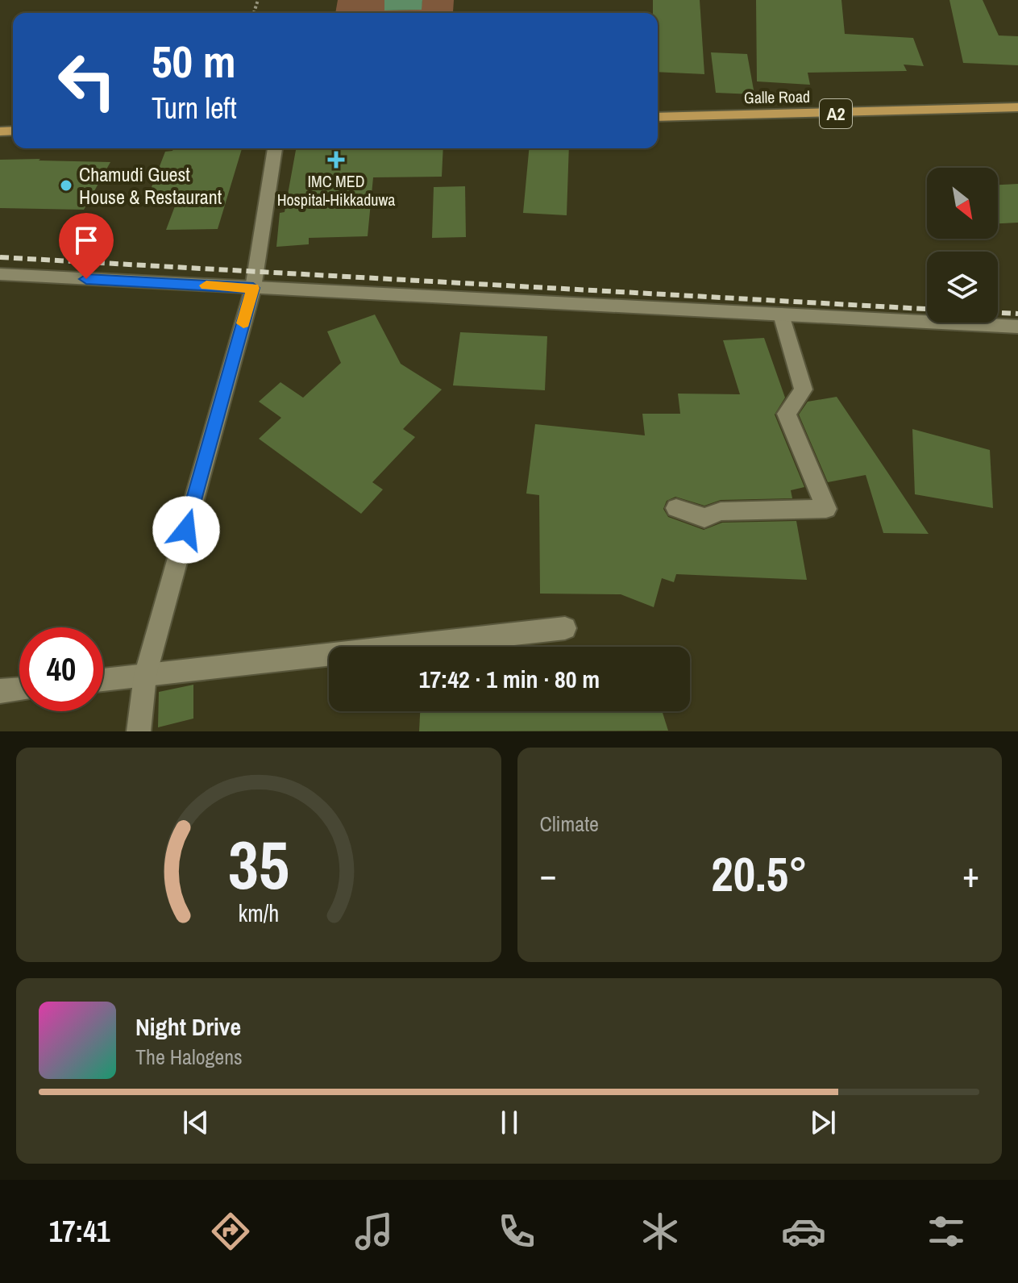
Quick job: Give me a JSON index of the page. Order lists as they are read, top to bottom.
{
  "streets": {
    "highway": ["Galle Road", "A2"]
  },
  "places": {
    "health": ["IMC MED Hospital-Hikkaduwa"],
    "other": ["Chamudi Guest House & Restaurant"]
  },
  "north": "bottom right",
  "page": {
    "turn": ["50 m", "Turn left"],
    "limit": "40",
    "trip": "17:42 · 1 min · 80 m",
    "tile": "Climate",
    "heat": ["−", "20.5°", "+"],
    "song": ["Night Drive", "The Halogens"],
    "tabs": "17:41",
    "gauge": ["35", "km/h"]
  }
}
